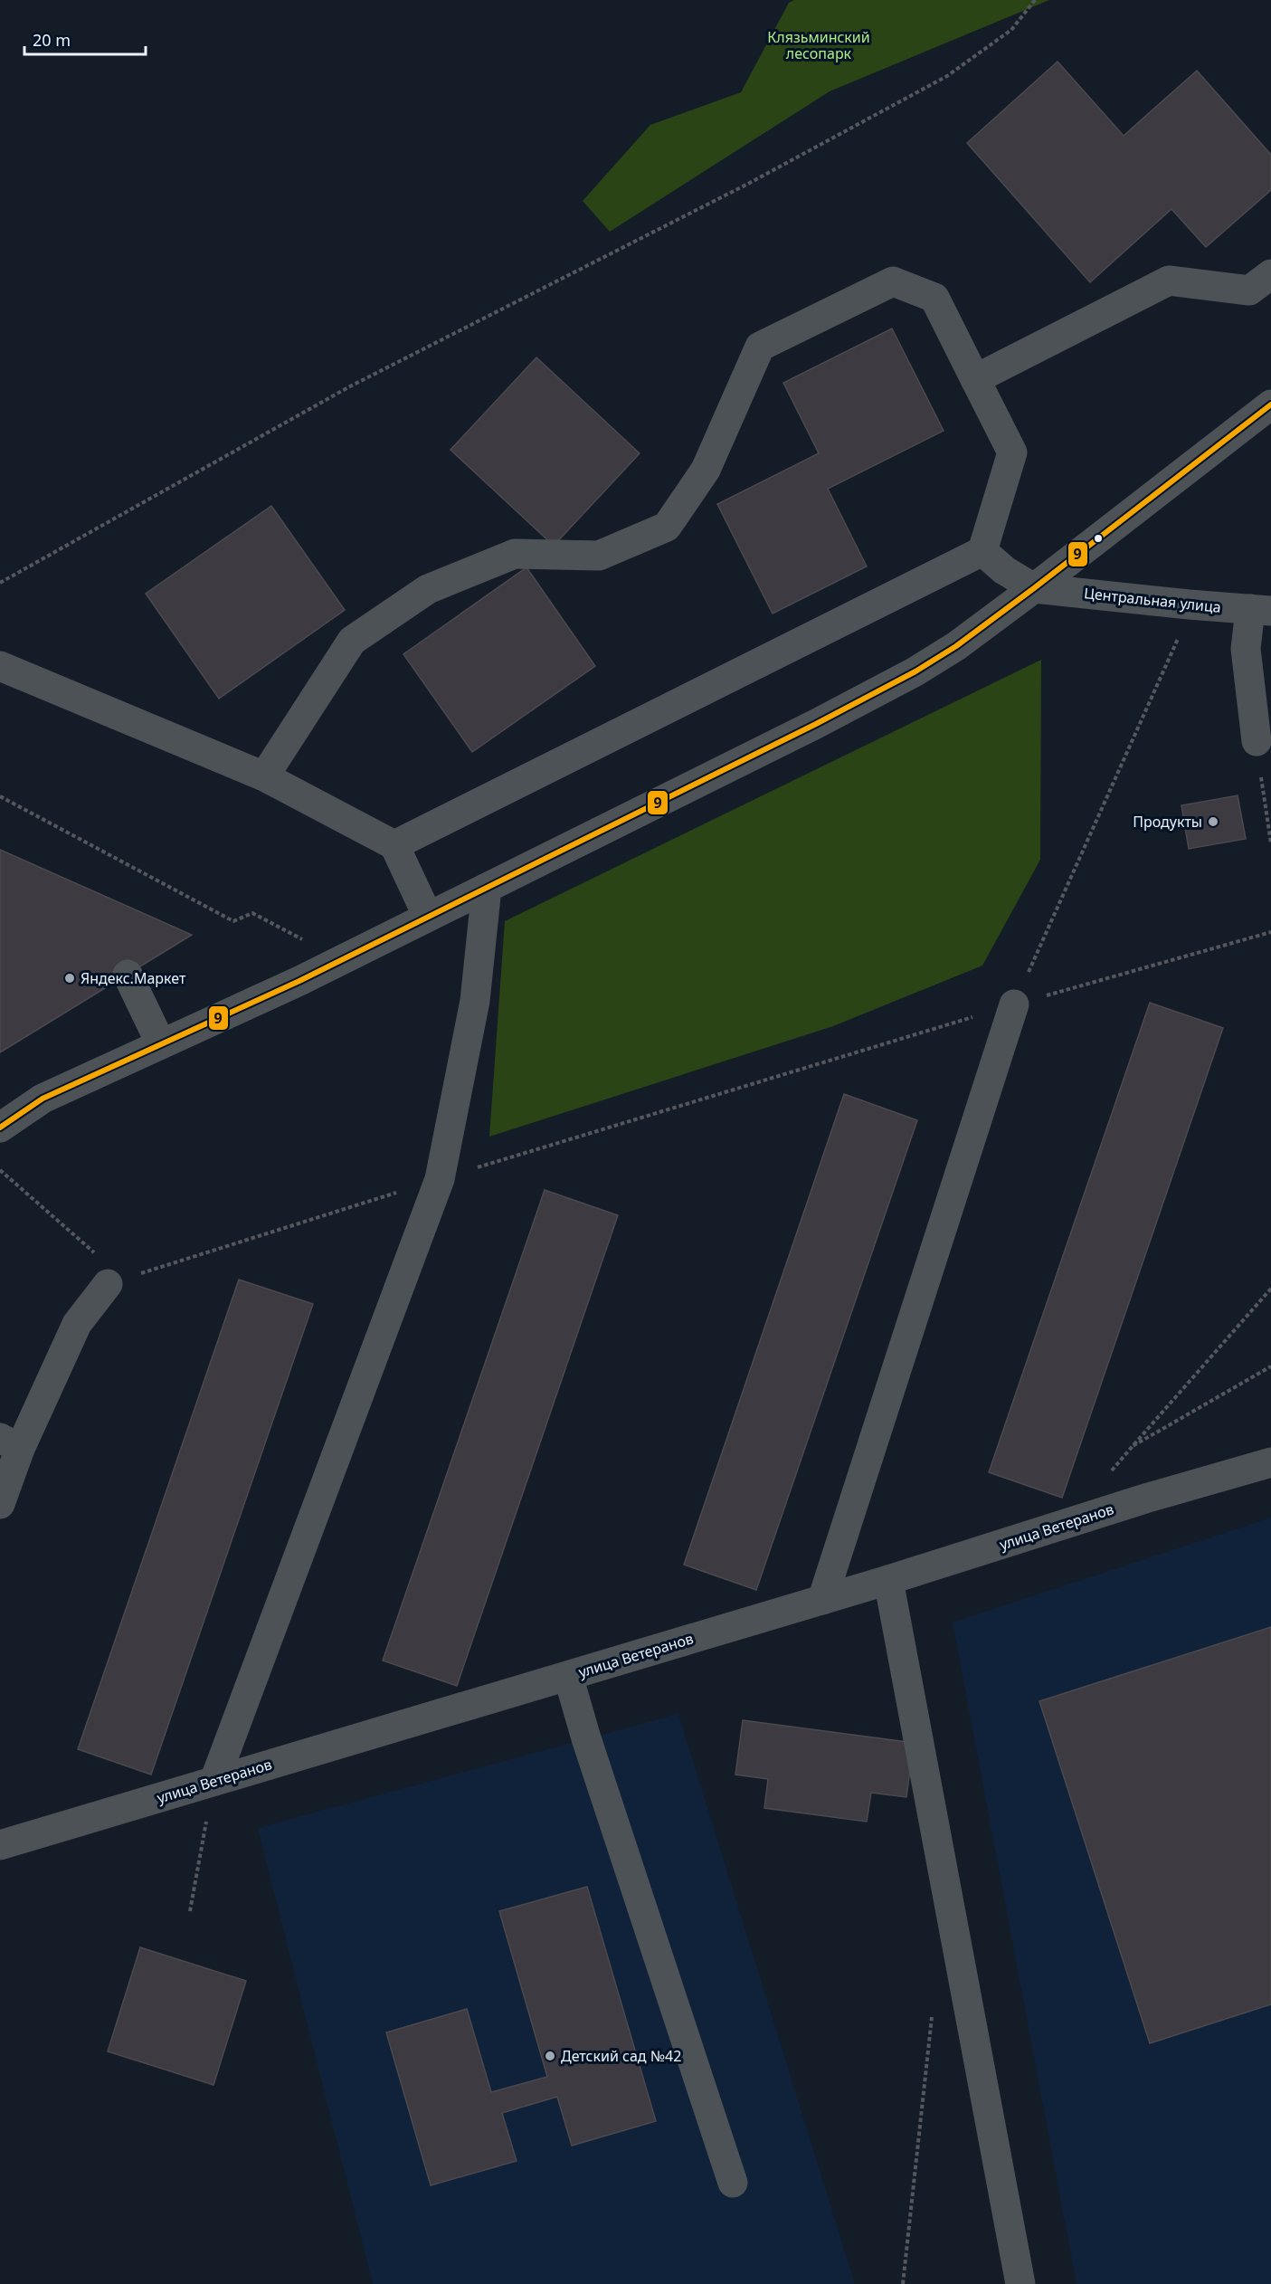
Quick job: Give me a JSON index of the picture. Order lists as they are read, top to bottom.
{
  "streets": {
    "street": ["Центральная улица", "улица Ветеранов"]
  },
  "parks": ["Клязьминский лесопарк"],
  "places": ["Продукты", "Яндекс.Маркет", "Детский сад №42"],
  "lines": ["transit line 9"],
  "scale_bar": "20 m"
}
